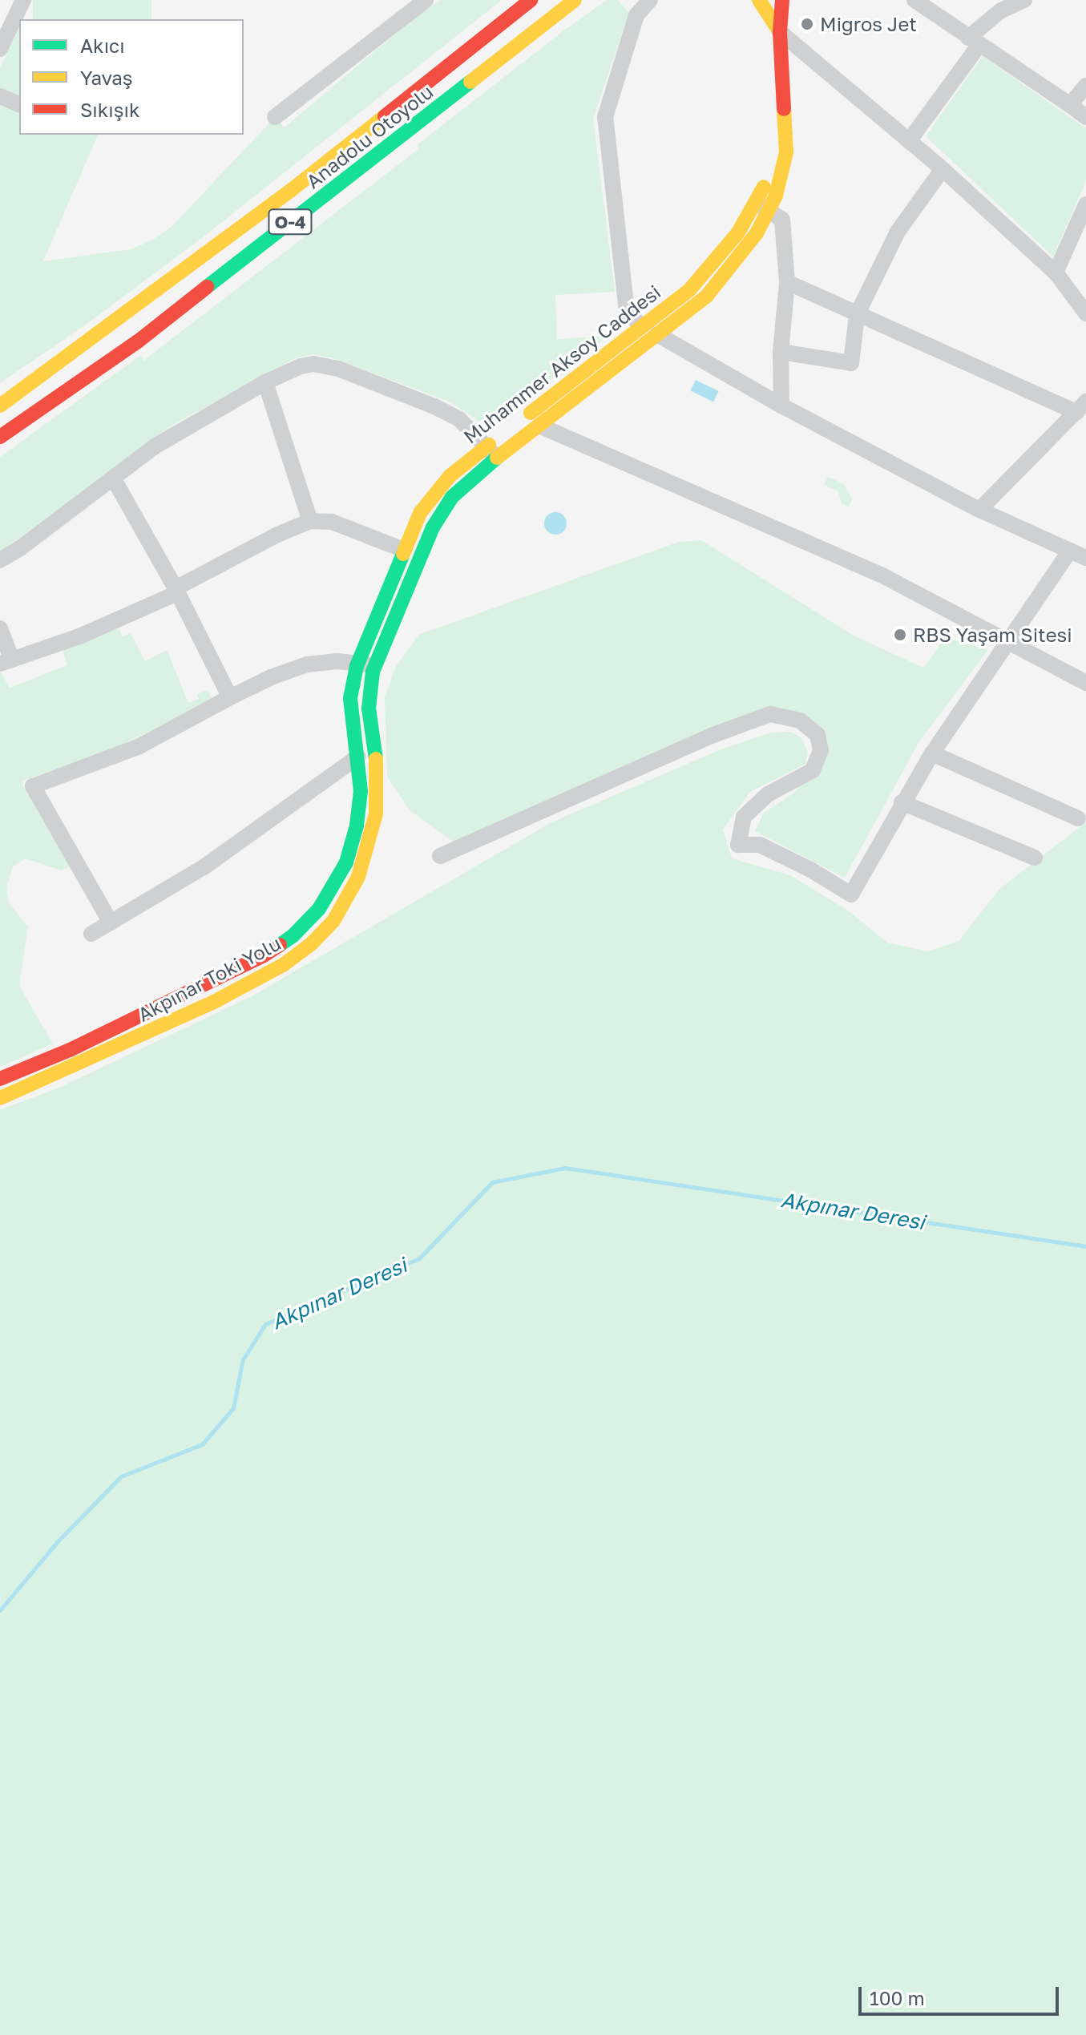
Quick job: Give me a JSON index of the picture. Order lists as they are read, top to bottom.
{
  "streets": {
    "main road": [
      "Anadolu Otoyolu",
      "O-4",
      "Muhammer Aksoy Caddesi",
      "Akpınar Toki Yolu"
    ]
  },
  "crossings": [
    ["Muhammer Aksoy Caddesi", "Akpınar Toki Yolu"]
  ],
  "water": ["Akpınar Deresi"],
  "places": ["Migros Jet", "RBS Yaşam Sitesi"],
  "legend": ["Akıcı", "Yavaş", "Sıkışık"],
  "scale_bar": "100 m"
}
